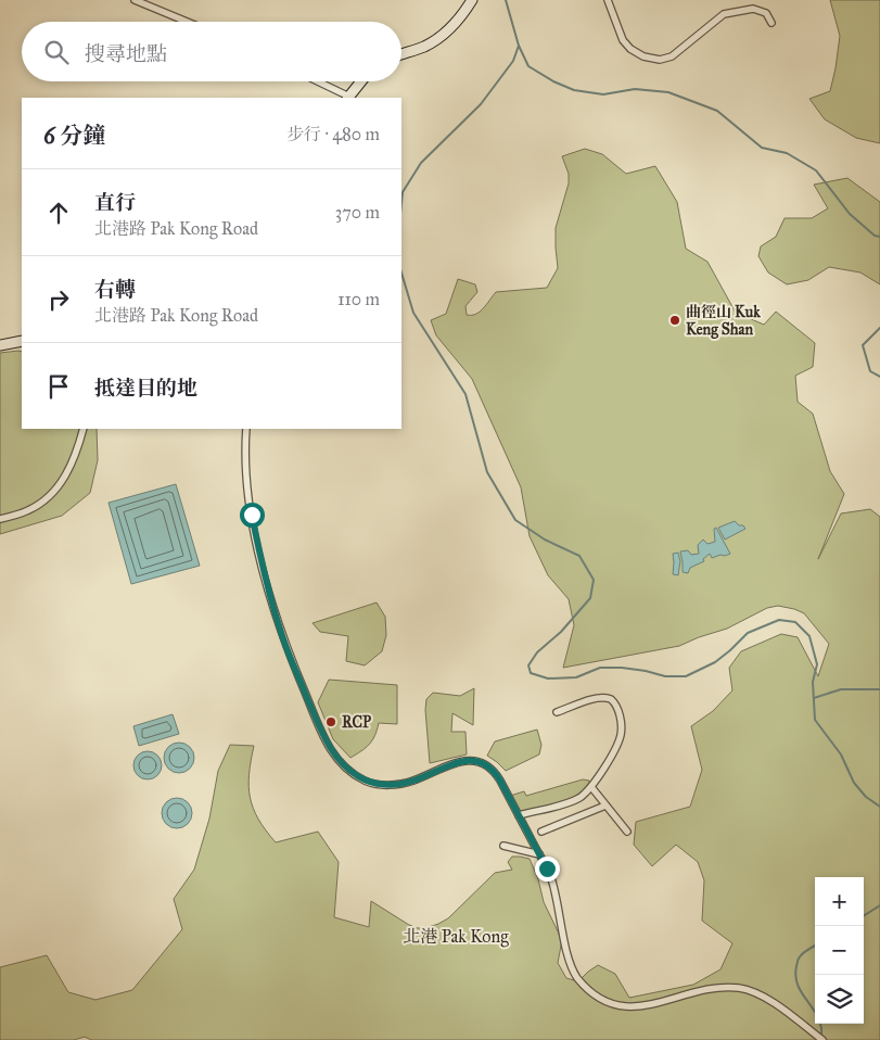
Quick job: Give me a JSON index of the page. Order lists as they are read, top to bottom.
{
  "districts": ["北港 Pak Kong"],
  "places": ["曲徑山 Kuk Keng Shan", "RCP"],
  "page": {
    "search": "搜尋地點",
    "heading": ["6 分鐘", "步行 · 480 m"],
    "list": [
      ["直行", "北港路 Pak Kong Road", "370 m"],
      ["右轉", "北港路 Pak Kong Road", "110 m"],
      "抵達目的地"
    ],
    "map_buttons": ["+", "−"]
  }
}
